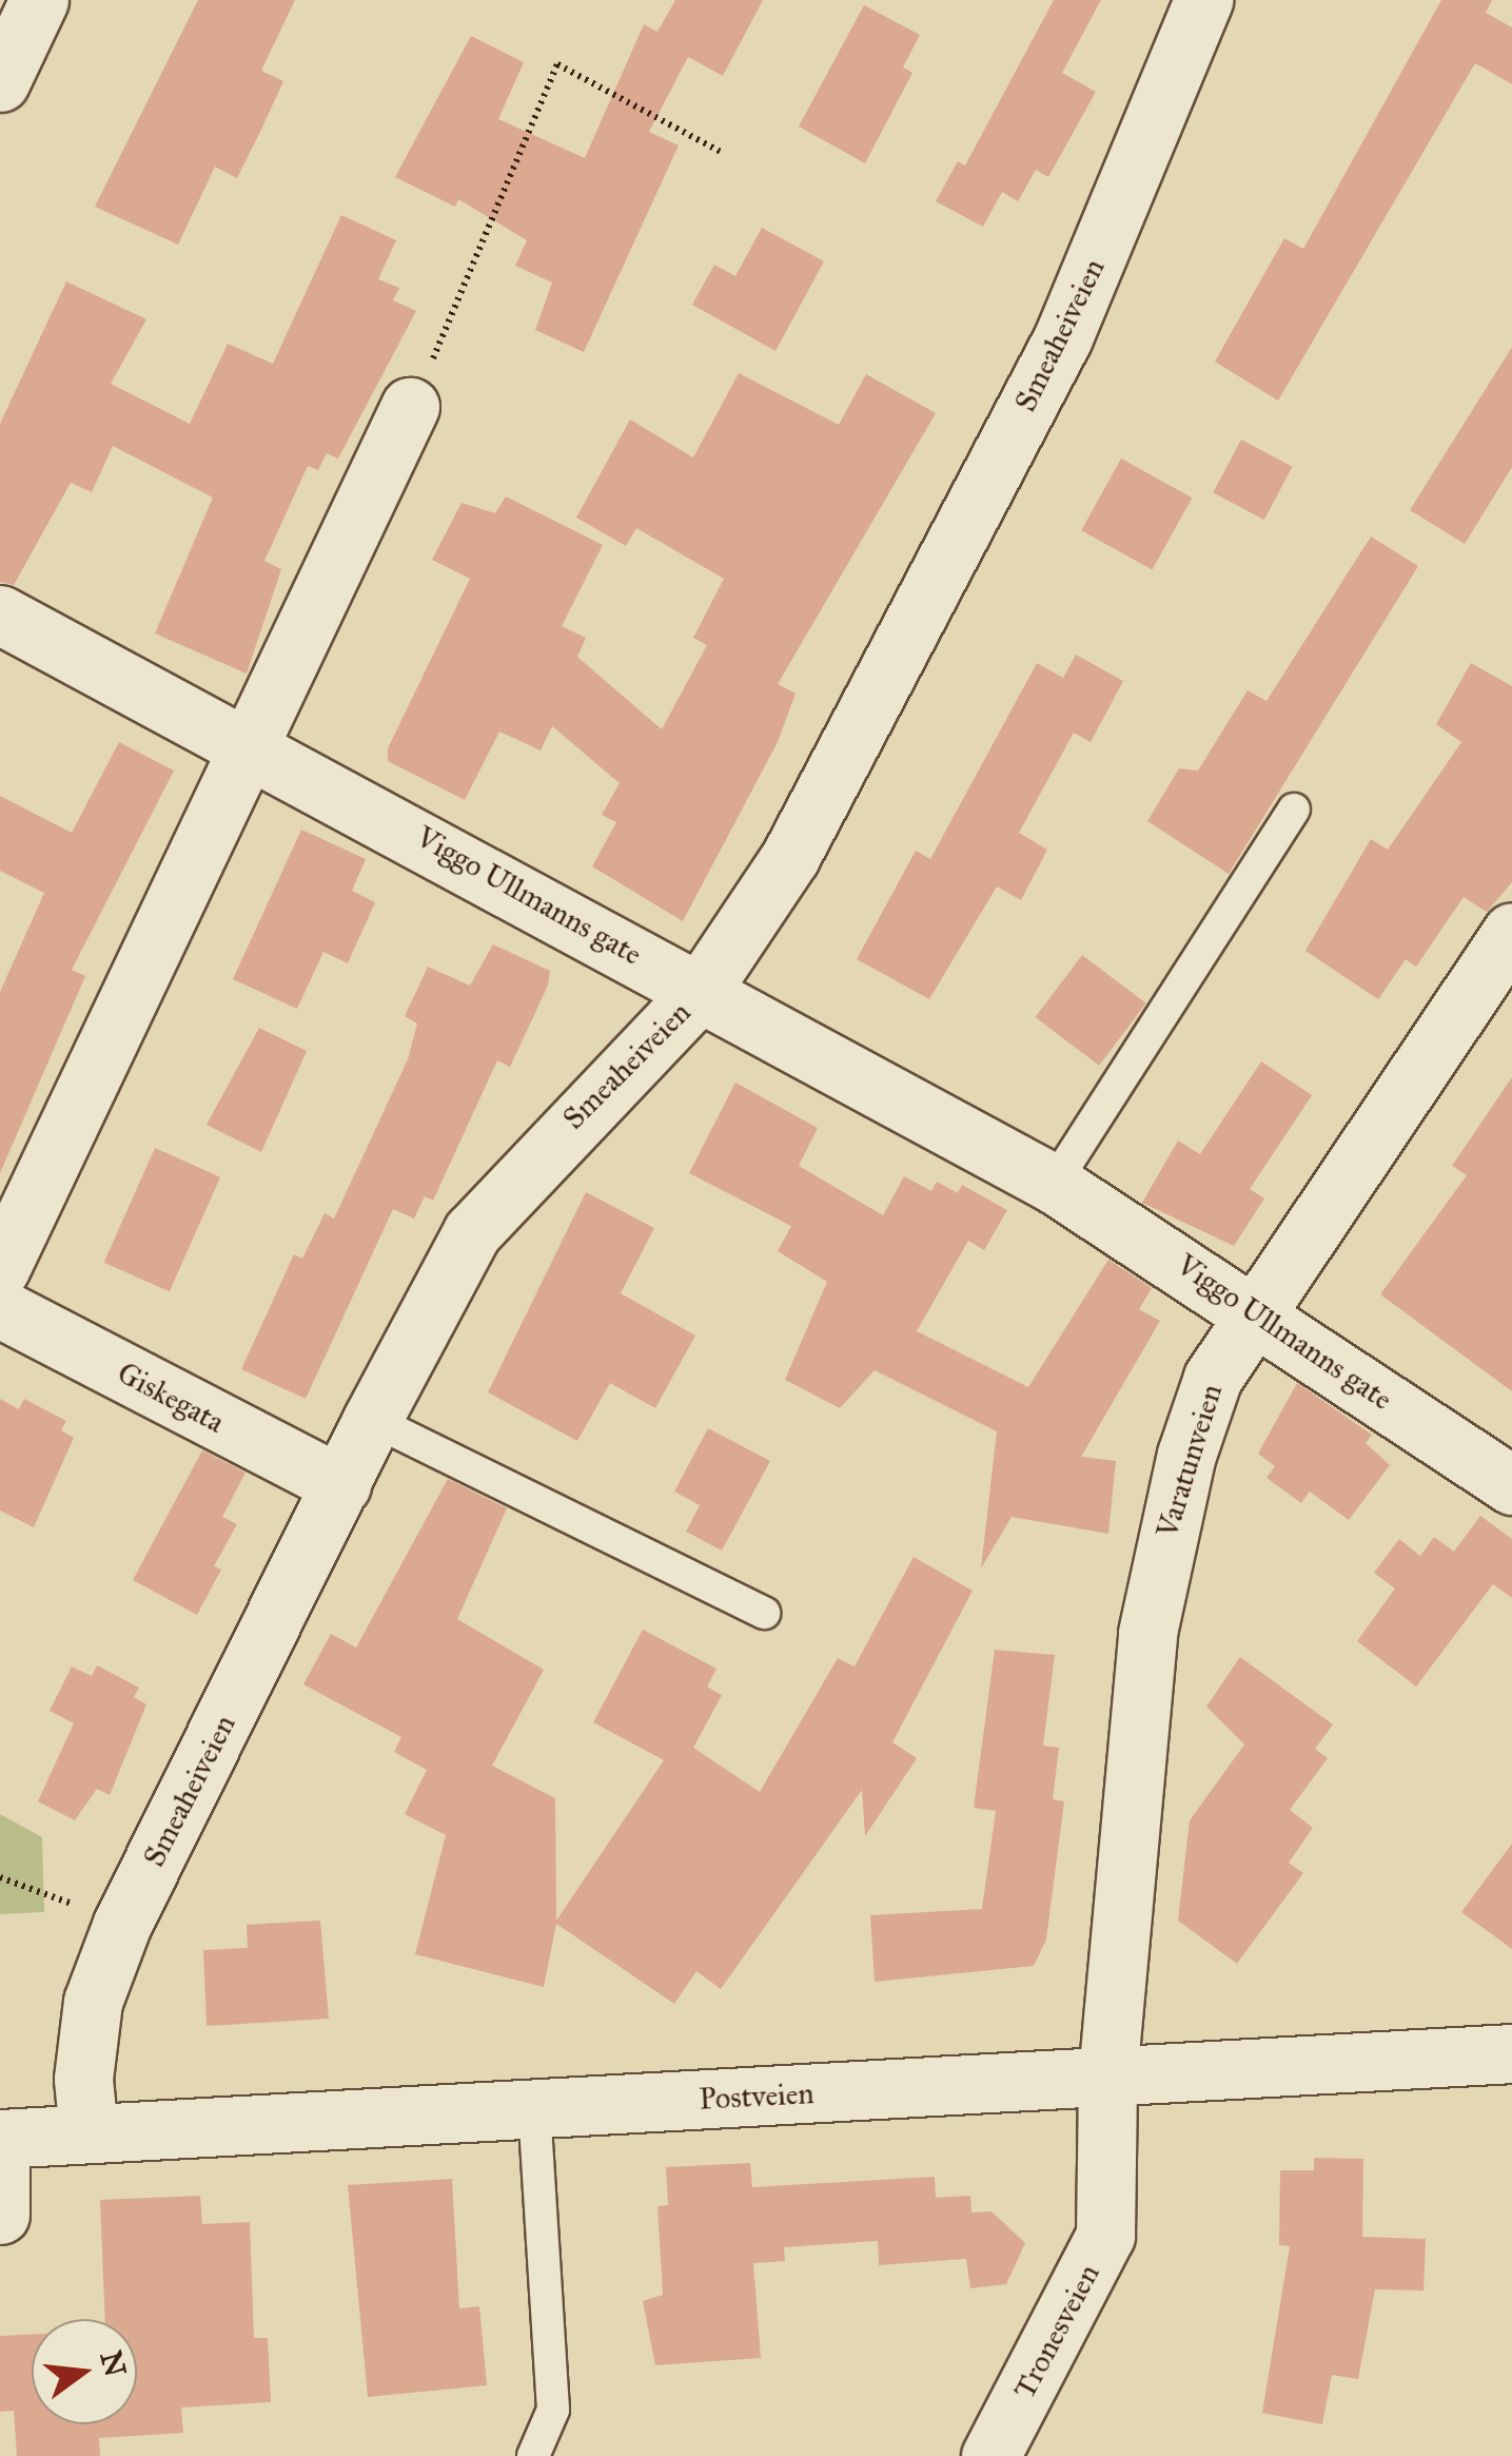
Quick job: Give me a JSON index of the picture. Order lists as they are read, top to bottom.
{
  "streets": {
    "street": [
      "Smeaheiveien",
      "Viggo Ullmanns gate",
      "Giskegata",
      "Varatunveien",
      "Postveien",
      "Tronesveien"
    ]
  },
  "crossings": [
    ["Smeaheiveien", "Viggo Ullmanns gate"],
    ["Smeaheiveien", "Giskegata"],
    ["Smeaheiveien", "Postveien"],
    ["Viggo Ullmanns gate", "Varatunveien"],
    ["Varatunveien", "Postveien"],
    ["Varatunveien", "Tronesveien"],
    ["Postveien", "Tronesveien"]
  ],
  "north": "right"
}
